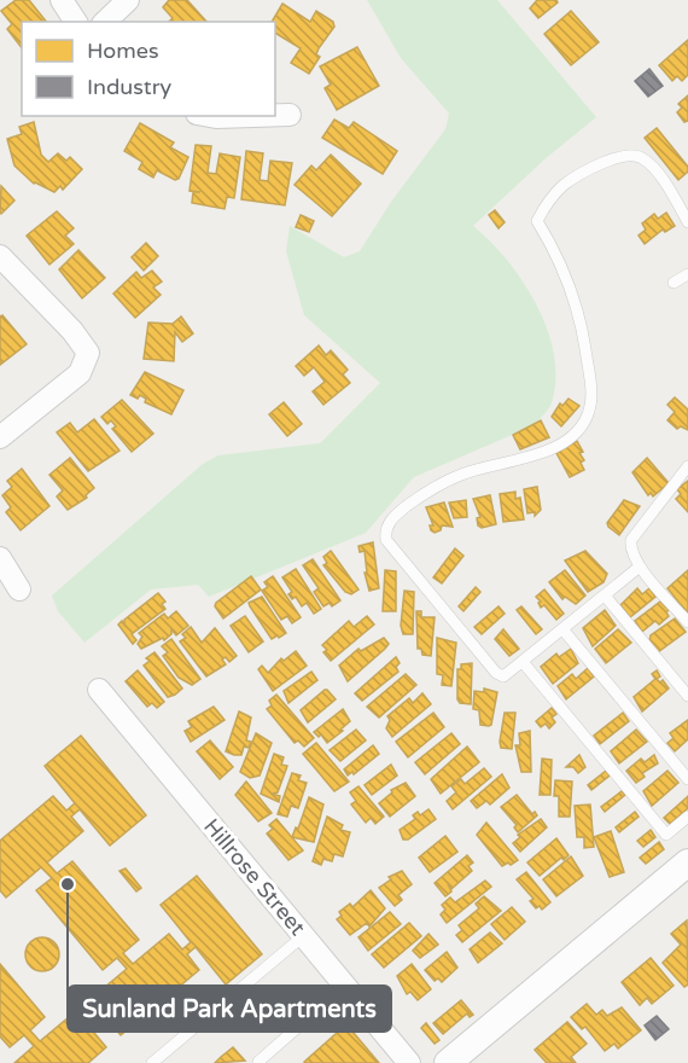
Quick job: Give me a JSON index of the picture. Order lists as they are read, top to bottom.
{
  "streets": {
    "street": ["Hillrose Street"]
  },
  "places": ["Sunland Park Apartments"],
  "legend": ["Homes", "Industry"]
}
